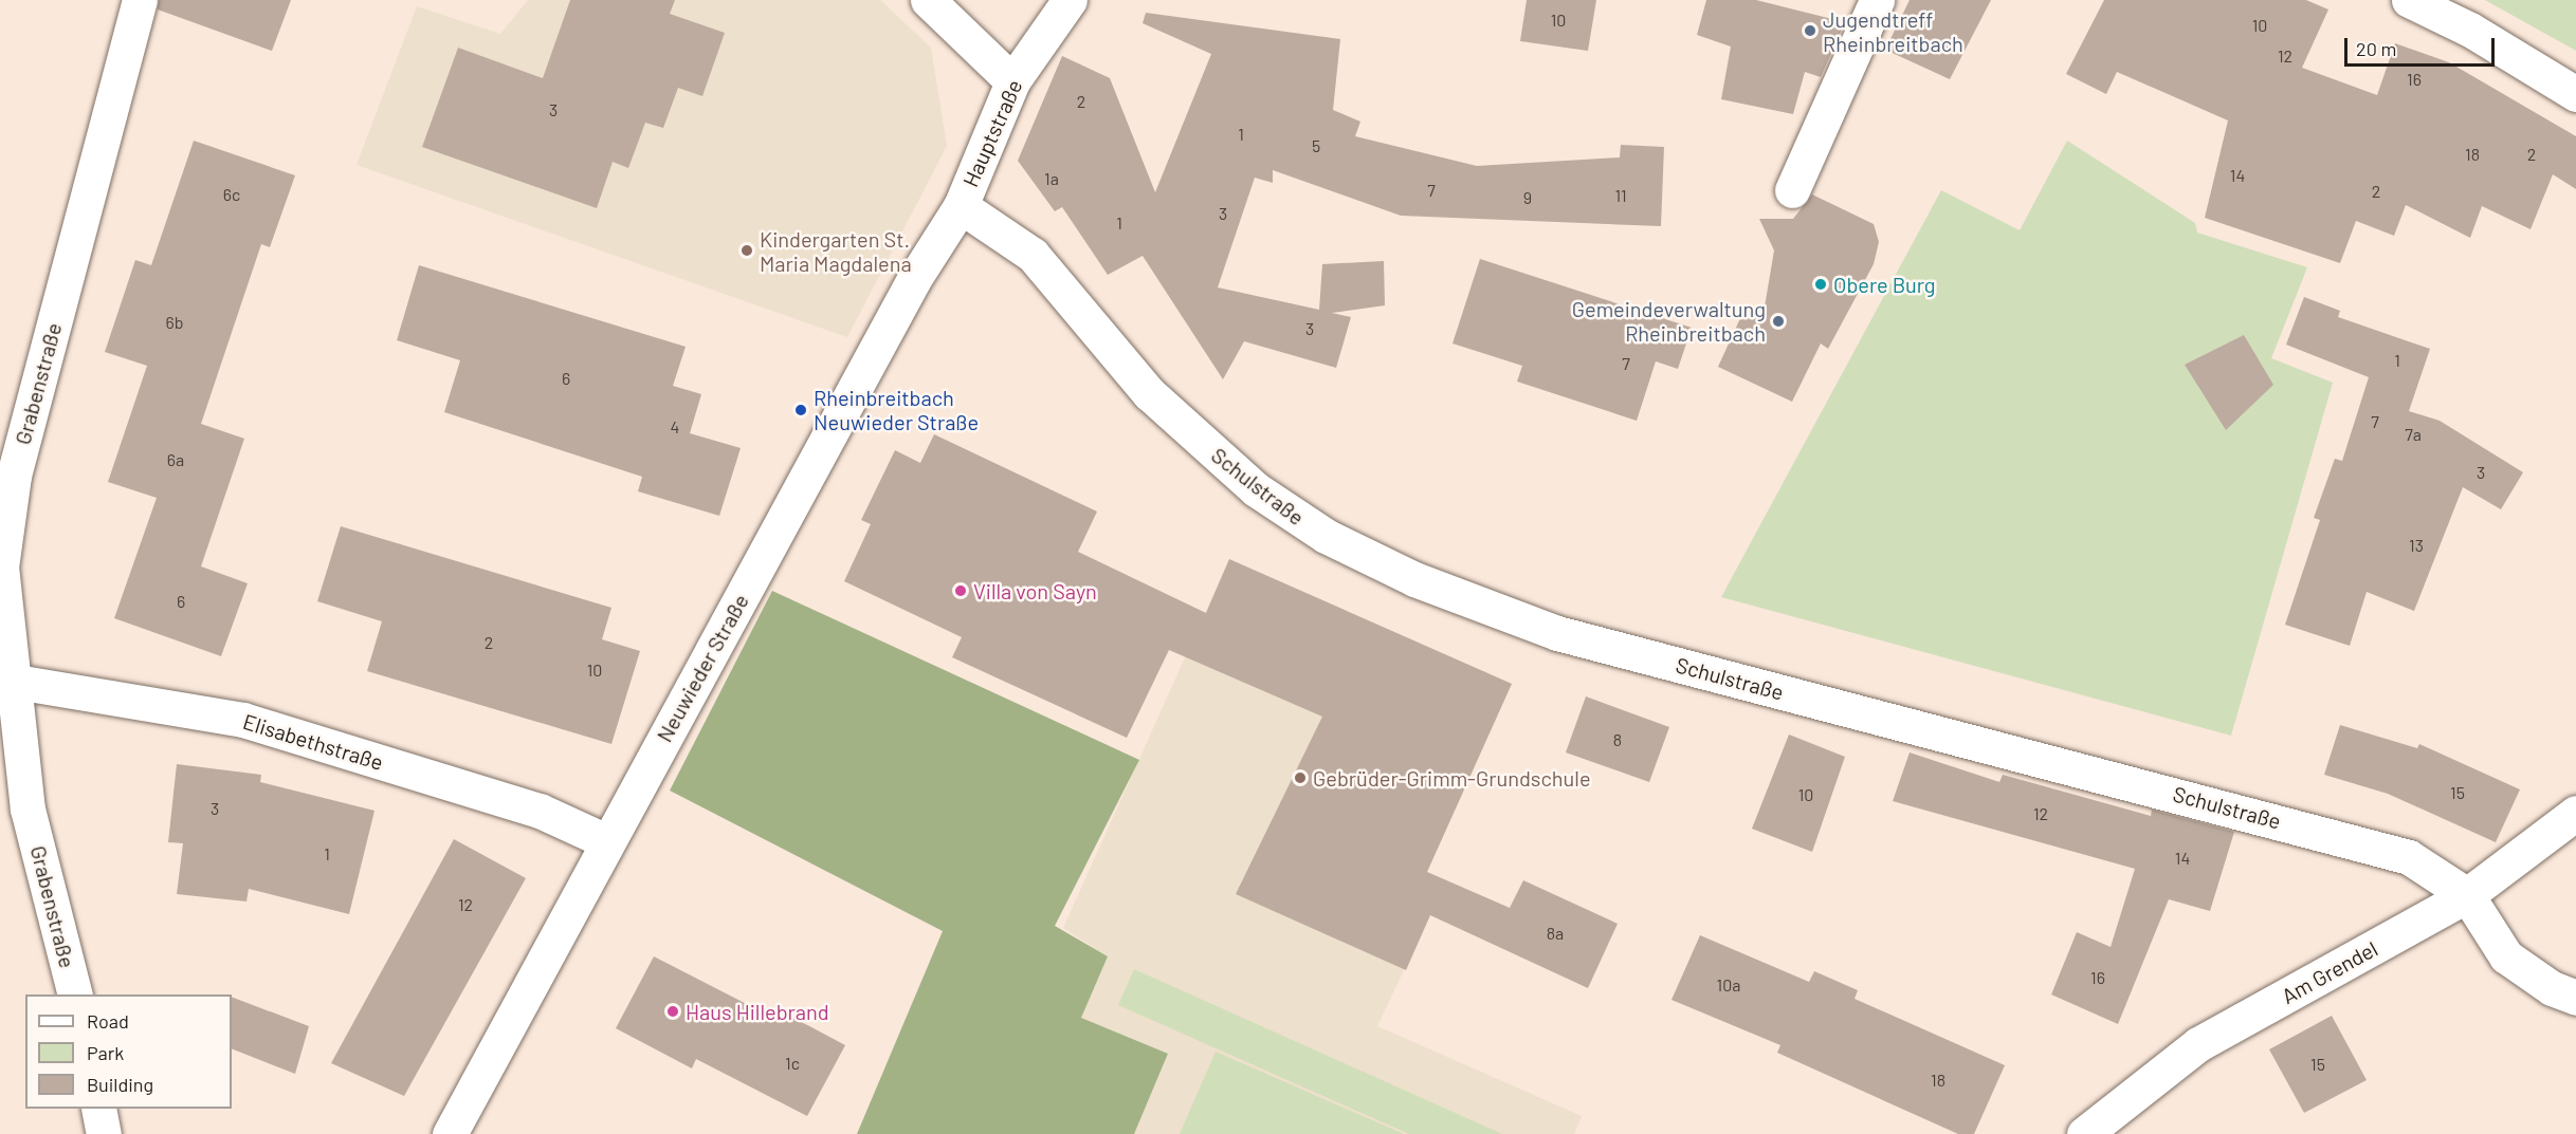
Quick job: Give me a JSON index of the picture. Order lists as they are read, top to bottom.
{
  "streets": {
    "street": [
      "Hauptstraße",
      "Grabenstraße",
      "Schulstraße",
      "Neuwieder Straße",
      "Elisabethstraße",
      "Am Grendel"
    ]
  },
  "crossings": [
    ["Hauptstraße", "Schulstraße"],
    ["Hauptstraße", "Neuwieder Straße"],
    ["Grabenstraße", "Elisabethstraße"],
    ["Schulstraße", "Neuwieder Straße"],
    ["Schulstraße", "Am Grendel"],
    ["Neuwieder Straße", "Elisabethstraße"]
  ],
  "places": [
    "Jugendtreff Rheinbreitbach",
    "Kindergarten St. Maria Magdalena",
    "Obere Burg",
    "Gemeindeverwaltung Rheinbreitbach",
    "Rheinbreitbach Neuwieder Straße",
    "Villa von Sayn",
    "Gebrüder-Grimm-Grundschule",
    "Haus Hillebrand"
  ],
  "house_numbers": [
    "10",
    "10",
    "12",
    "16",
    "2",
    "3",
    "1",
    "5",
    "18",
    "2",
    "14",
    "1a",
    "7",
    "2",
    "6c",
    "11",
    "9",
    "3",
    "1",
    "6b",
    "3",
    "1",
    "7",
    "6",
    "7",
    "4",
    "7a",
    "6a",
    "3",
    "13",
    "6",
    "2",
    "10",
    "8",
    "15",
    "10",
    "3",
    "12",
    "1",
    "14",
    "12",
    "8a",
    "16",
    "10a",
    "1c",
    "15",
    "18"
  ],
  "legend": ["Road", "Park", "Building"],
  "scale_bar": "20 m"
}
